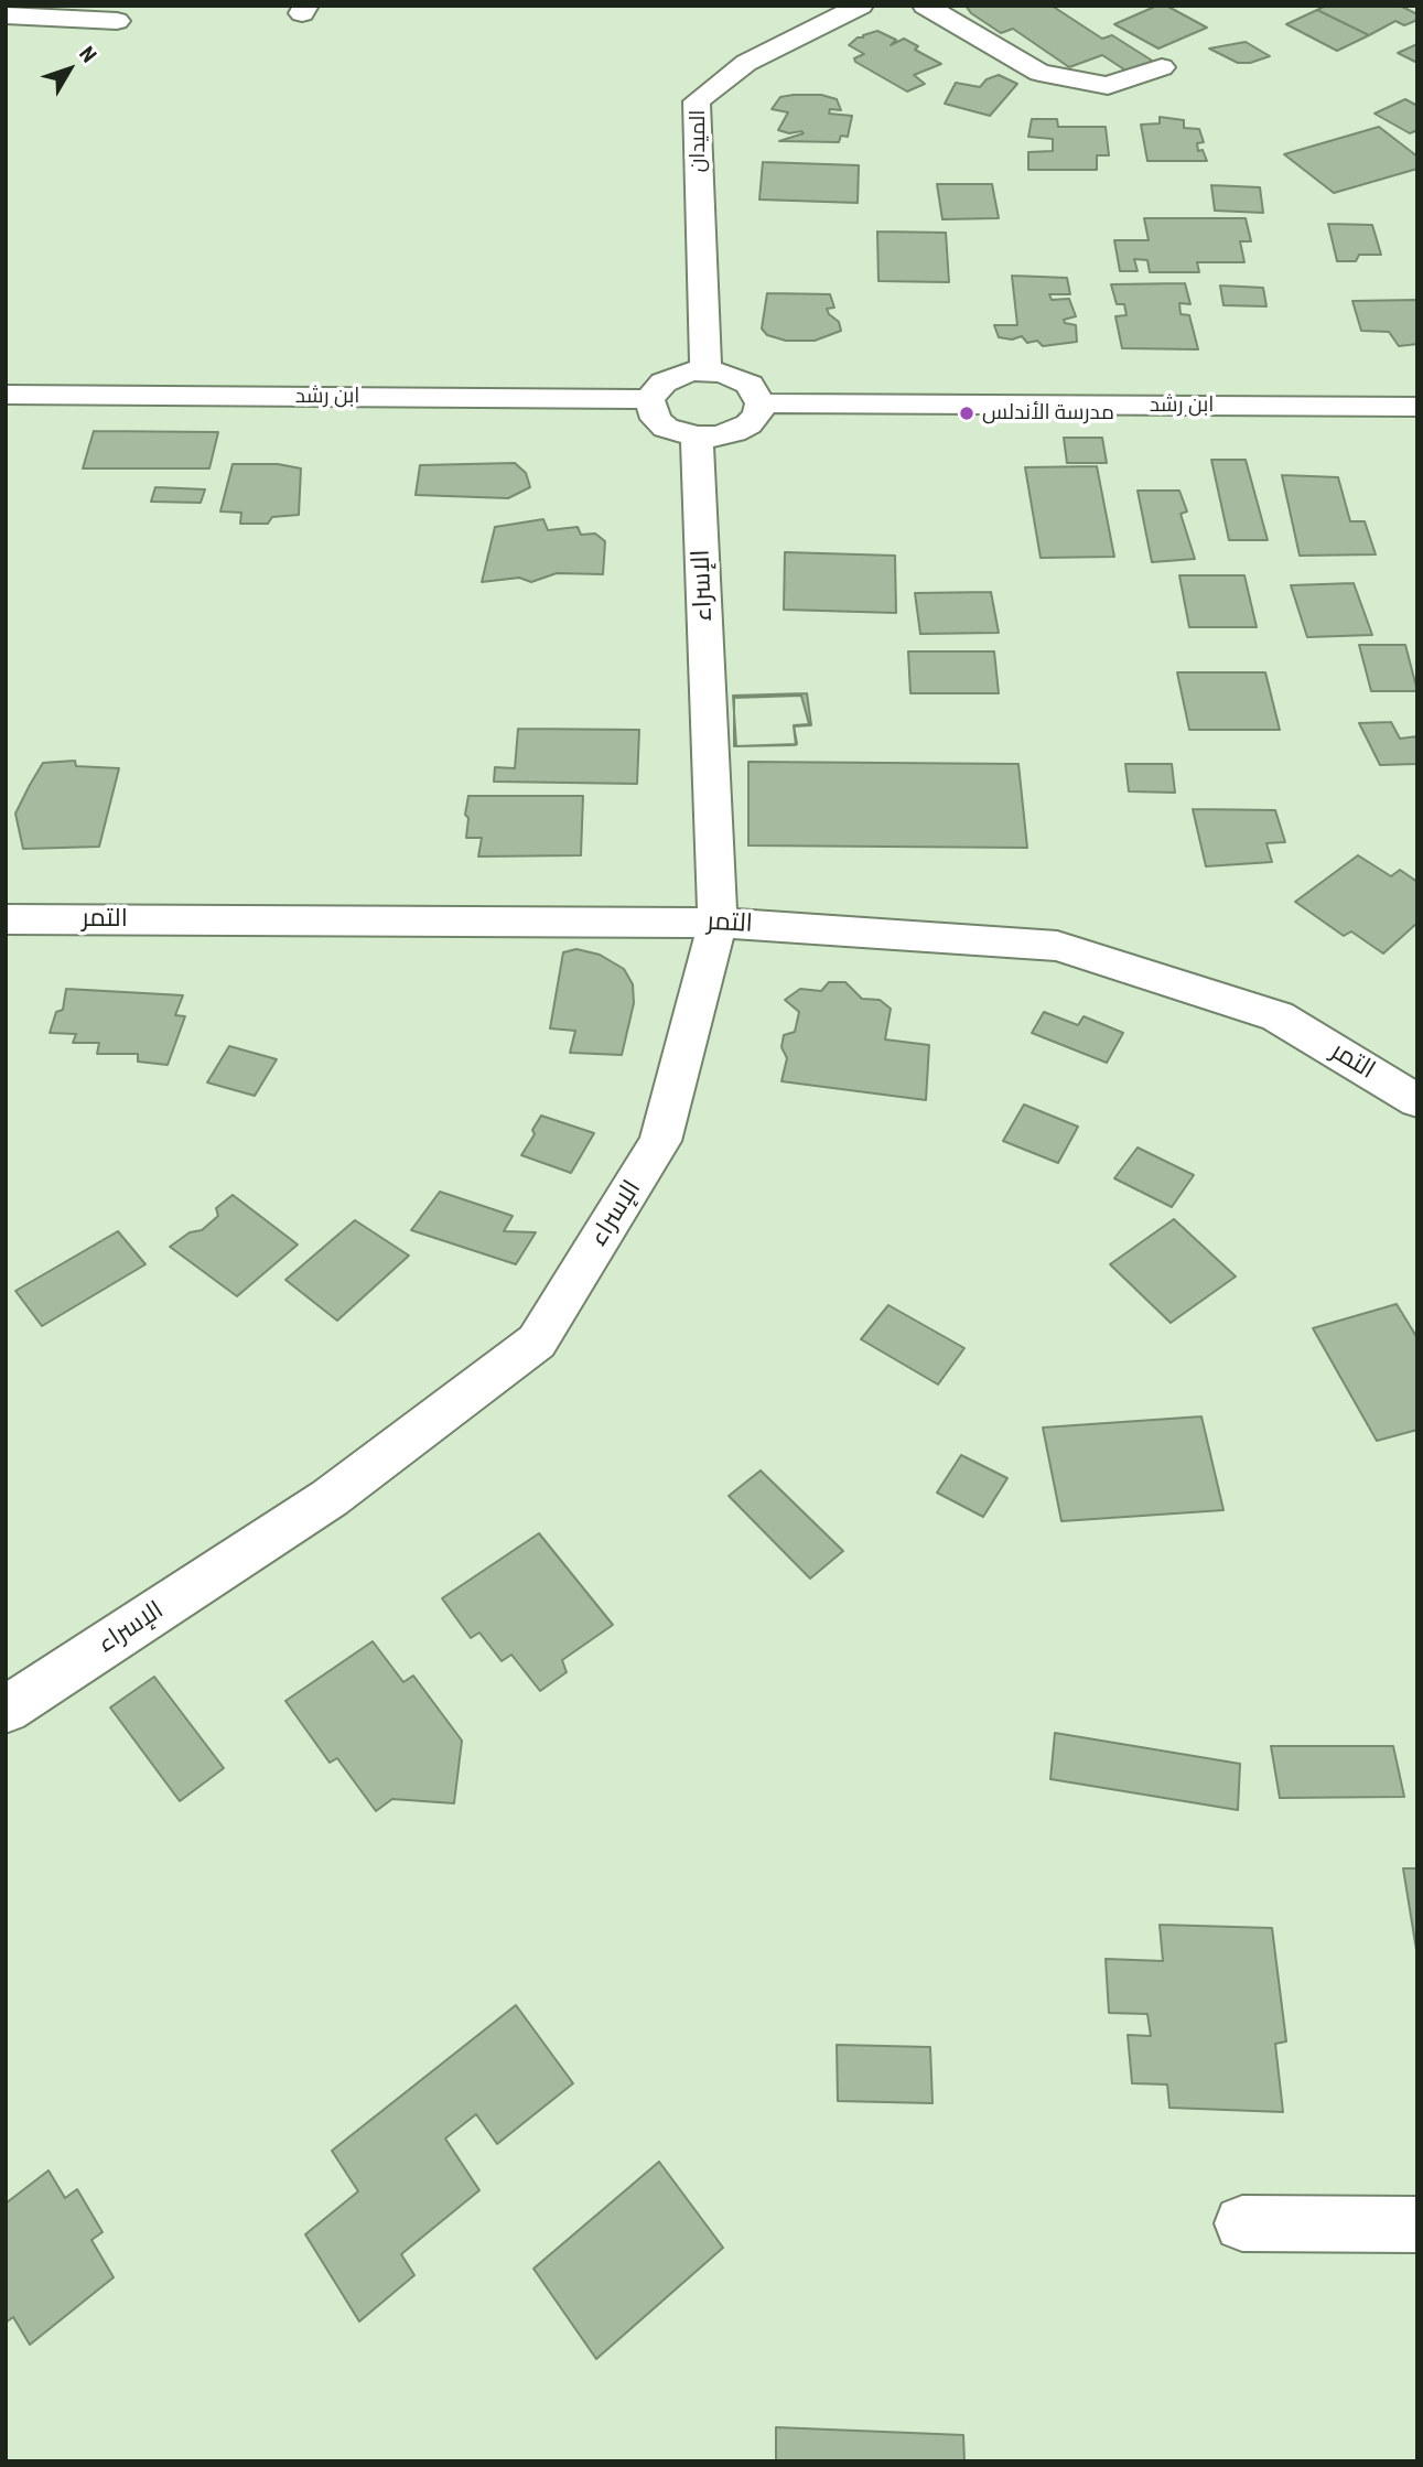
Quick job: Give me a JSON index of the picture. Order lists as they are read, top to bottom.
{
  "streets": {
    "street": [
      "الميدان",
      "ابن رشد",
      "الإسراء",
      "التمر"
    ]
  },
  "crossings": [
    ["الميدان", "ابن رشد"],
    ["الميدان", "الإسراء"],
    ["ابن رشد", "الإسراء"],
    ["الإسراء", "التمر"]
  ],
  "places": ["مدرسة الأندلس"],
  "north": "top right"
}
